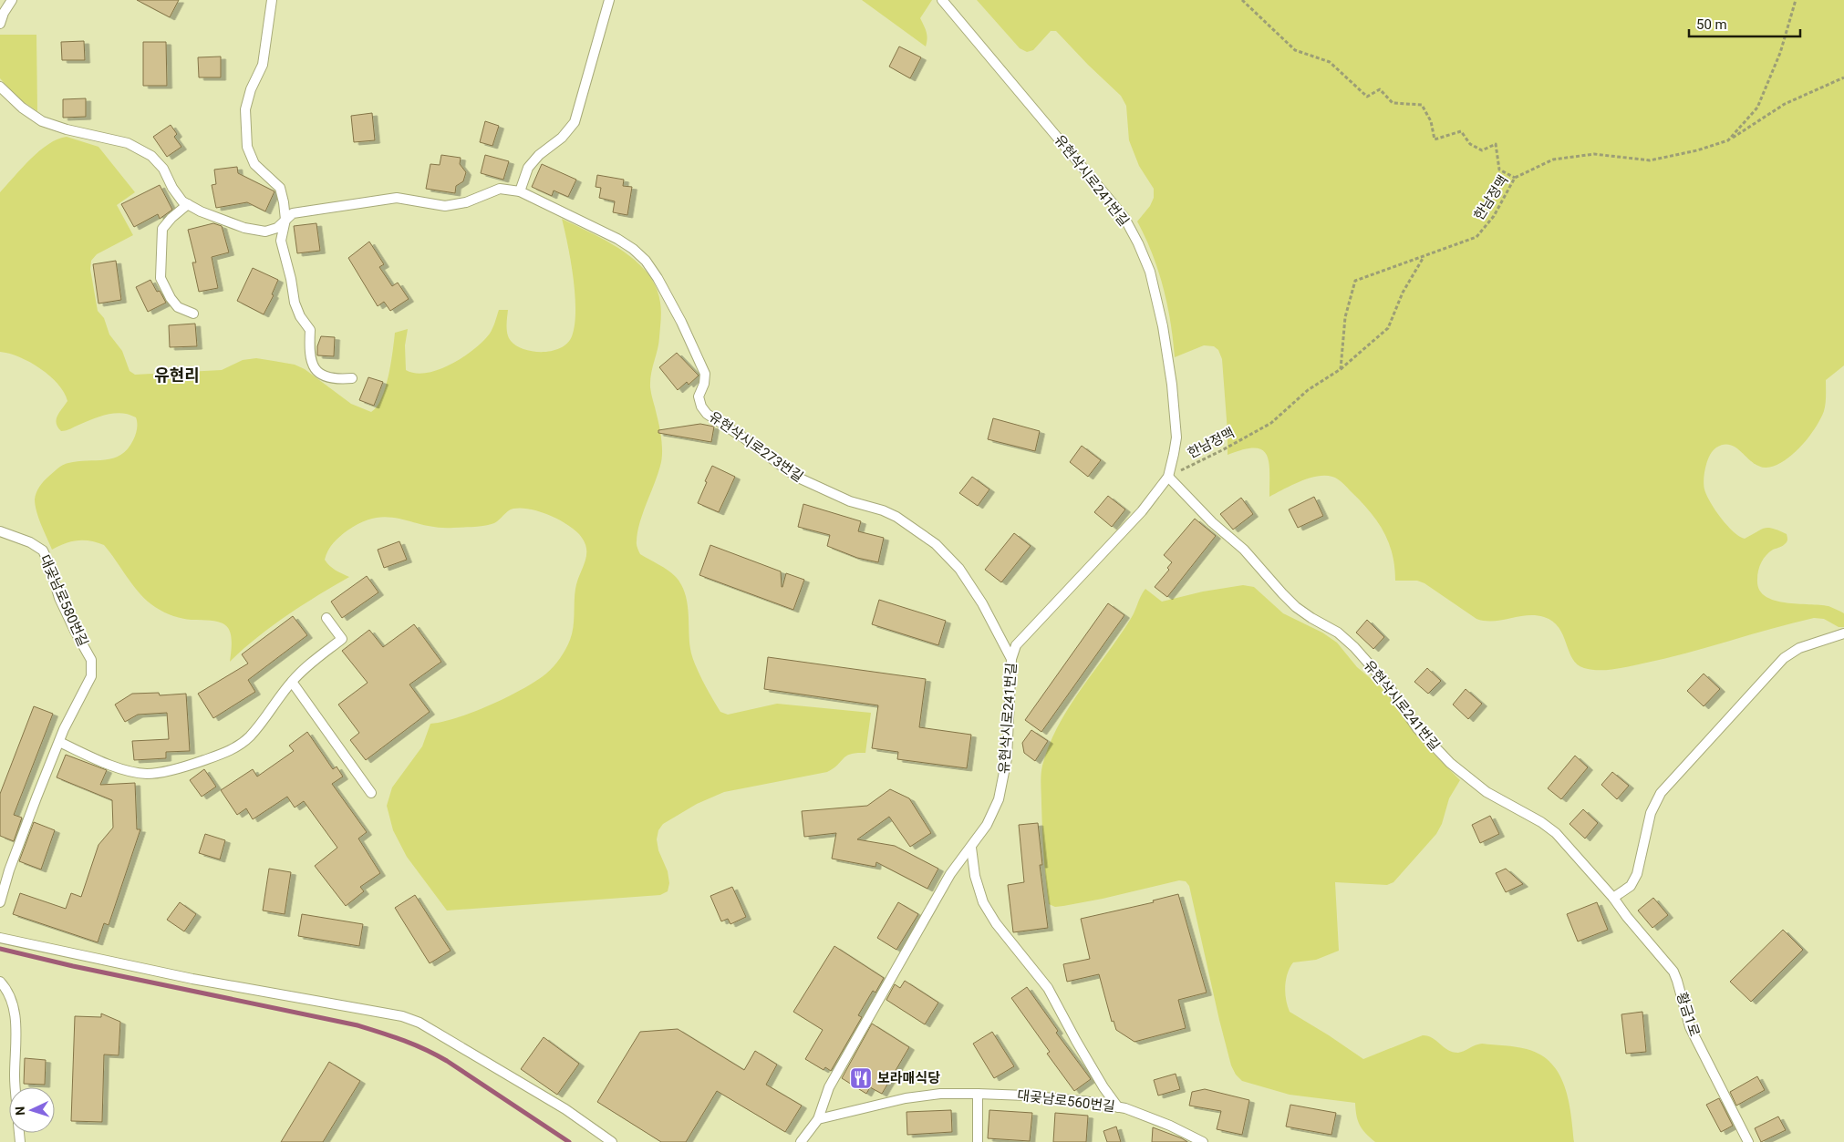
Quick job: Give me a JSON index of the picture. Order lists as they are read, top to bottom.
{
  "streets": {
    "lane": [
      "유현삭시로241번길",
      "유현삭시로273번길",
      "대곶남로580번길",
      "황금1로",
      "대곶남로560번길"
    ],
    "path": ["한남정맥"]
  },
  "crossings": [
    ["유현삭시로241번길", "한남정맥"],
    ["유현삭시로241번길", "유현삭시로273번길"],
    ["유현삭시로241번길", "황금1로"],
    ["유현삭시로241번길", "대곶남로560번길"]
  ],
  "districts": ["유현리"],
  "places": {
    "restaurant": ["보라매식당"]
  },
  "scale_bar": "50 m",
  "north": "left"
}
